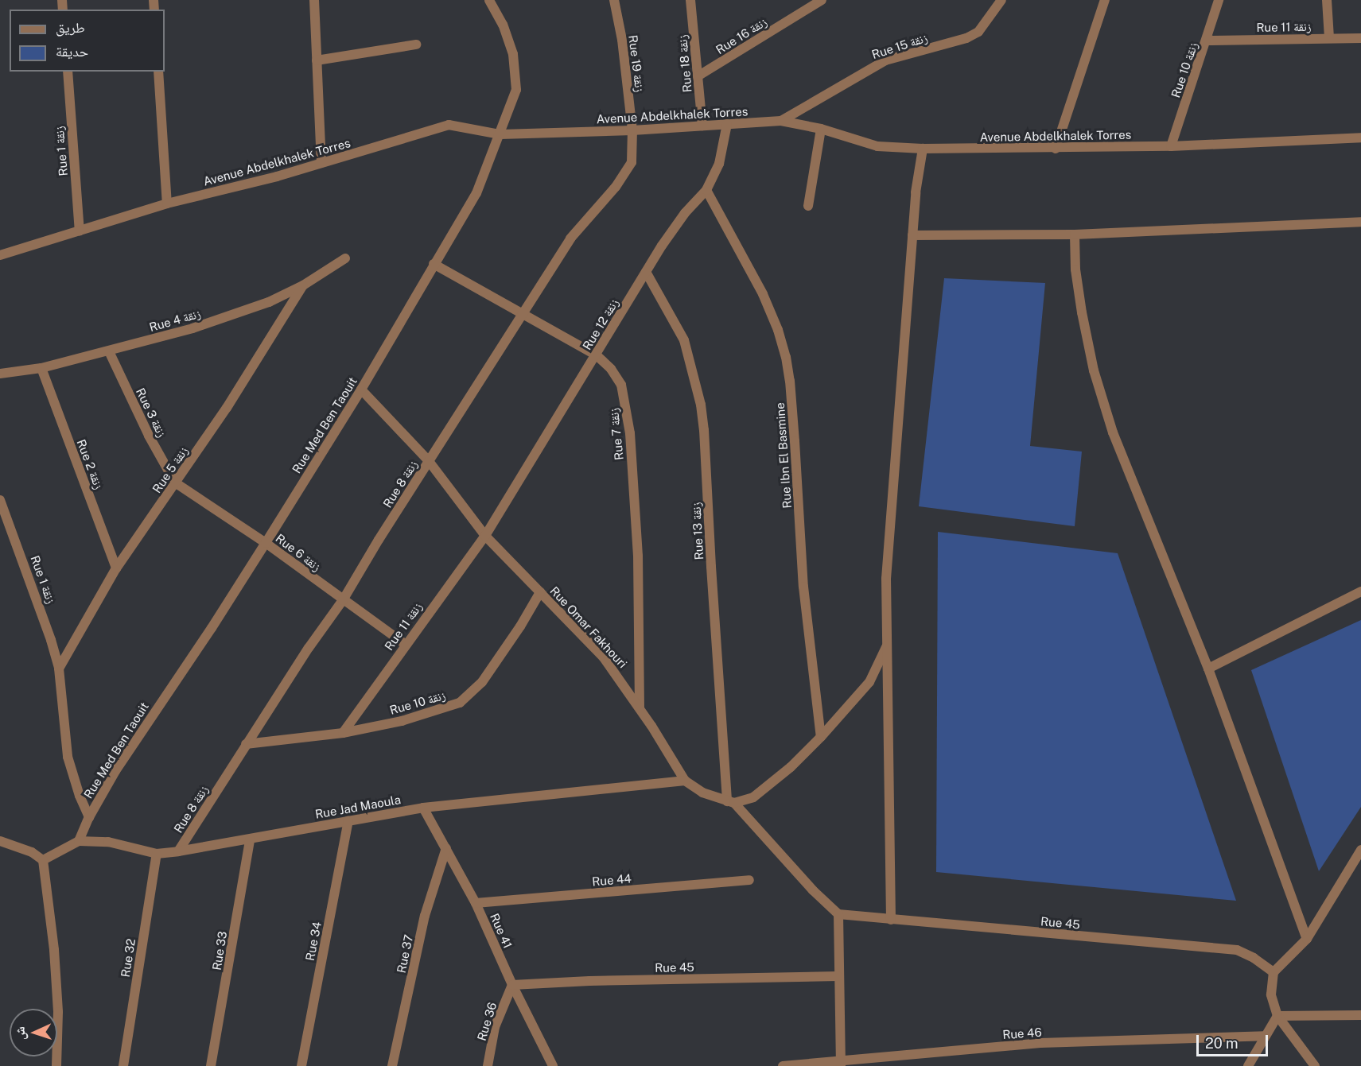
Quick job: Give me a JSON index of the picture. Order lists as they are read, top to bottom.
{
  "streets": {
    "street": [
      "Rue 11 زنقة",
      "Rue 16 زنقة",
      "Rue 15 زنقة",
      "Rue 19 زنقة",
      "Rue 18 زنقة",
      "Rue 10 زنقة",
      "Avenue Abdelkhalek Torres",
      "Rue 1 زنقة",
      "Rue 4 زنقة",
      "Rue 12 زنقة",
      "Rue 3 زنقة",
      "Rue Med Ben Taouit",
      "Rue 7 زنقة",
      "Rue Ibn El Basmine",
      "Rue 2 زنقة",
      "Rue 5 زنقة",
      "Rue 8 زنقة",
      "Rue 13 زنقة",
      "Rue 6 زنقة",
      "Rue Omar Fakhouri",
      "Rue Jad Maoula",
      "Rue 44",
      "Rue 45",
      "Rue 41",
      "Rue 34",
      "Rue 33",
      "Rue 37",
      "Rue 32",
      "Rue 36",
      "Rue 46"
    ]
  },
  "crossings": [
    ["Rue 11 زنقة", "Rue 10 زنقة"],
    ["Rue 11 زنقة", "Rue 12 زنقة"],
    ["Rue 11 زنقة", "Rue 6 زنقة"],
    ["Rue 11 زنقة", "Rue Omar Fakhouri"],
    ["Rue 16 زنقة", "Rue 18 زنقة"],
    ["Rue 15 زنقة", "Avenue Abdelkhalek Torres"],
    ["Rue 19 زنقة", "Avenue Abdelkhalek Torres"],
    ["Rue 19 زنقة", "Rue 8 زنقة"],
    ["Rue 18 زنقة", "Avenue Abdelkhalek Torres"],
    ["Rue 10 زنقة", "Avenue Abdelkhalek Torres"],
    ["Rue 10 زنقة", "Rue 8 زنقة"],
    ["Rue 10 زنقة", "Rue Omar Fakhouri"],
    ["Avenue Abdelkhalek Torres", "Rue 1 زنقة"],
    ["Avenue Abdelkhalek Torres", "Rue 12 زنقة"],
    ["Avenue Abdelkhalek Torres", "Rue Med Ben Taouit"],
    ["Avenue Abdelkhalek Torres", "Rue 8 زنقة"],
    ["Rue 1 زنقة", "Rue Med Ben Taouit"],
    ["Rue 1 زنقة", "Rue 5 زنقة"],
    ["Rue 4 زنقة", "Rue 3 زنقة"],
    ["Rue 4 زنقة", "Rue 2 زنقة"],
    ["Rue 4 زنقة", "Rue 5 زنقة"],
    ["Rue 12 زنقة", "Rue 7 زنقة"],
    ["Rue 12 زنقة", "Rue Ibn El Basmine"],
    ["Rue 12 زنقة", "Rue 13 زنقة"],
    ["Rue 12 زنقة", "Rue Omar Fakhouri"],
    ["Rue 3 زنقة", "Rue 5 زنقة"],
    ["Rue 3 زنقة", "Rue 6 زنقة"],
    ["Rue Med Ben Taouit", "Rue 7 زنقة"],
    ["Rue Med Ben Taouit", "Rue 6 زنقة"],
    ["Rue Med Ben Taouit", "Rue Omar Fakhouri"],
    ["Rue Med Ben Taouit", "Rue Jad Maoula"],
    ["Rue 7 زنقة", "Rue 8 زنقة"],
    ["Rue 7 زنقة", "Rue Omar Fakhouri"],
    ["Rue 2 زنقة", "Rue 5 زنقة"],
    ["Rue 5 زنقة", "Rue 6 زنقة"],
    ["Rue 8 زنقة", "Rue 6 زنقة"],
    ["Rue 8 زنقة", "Rue Omar Fakhouri"],
    ["Rue 8 زنقة", "Rue Jad Maoula"],
    ["Rue 13 زنقة", "Rue Omar Fakhouri"],
    ["Rue Omar Fakhouri", "Rue Jad Maoula"],
    ["Rue Omar Fakhouri", "Rue 45"],
    ["Rue Jad Maoula", "Rue 41"],
    ["Rue Jad Maoula", "Rue 34"],
    ["Rue Jad Maoula", "Rue 33"],
    ["Rue Jad Maoula", "Rue 32"],
    ["Rue 44", "Rue 41"],
    ["Rue 45", "Rue 41"],
    ["Rue 45", "Rue 36"],
    ["Rue 41", "Rue 37"],
    ["Rue 41", "Rue 36"]
  ],
  "legend": ["طريق", "حديقة"],
  "scale_bar": "20 m",
  "north": "left"
}
